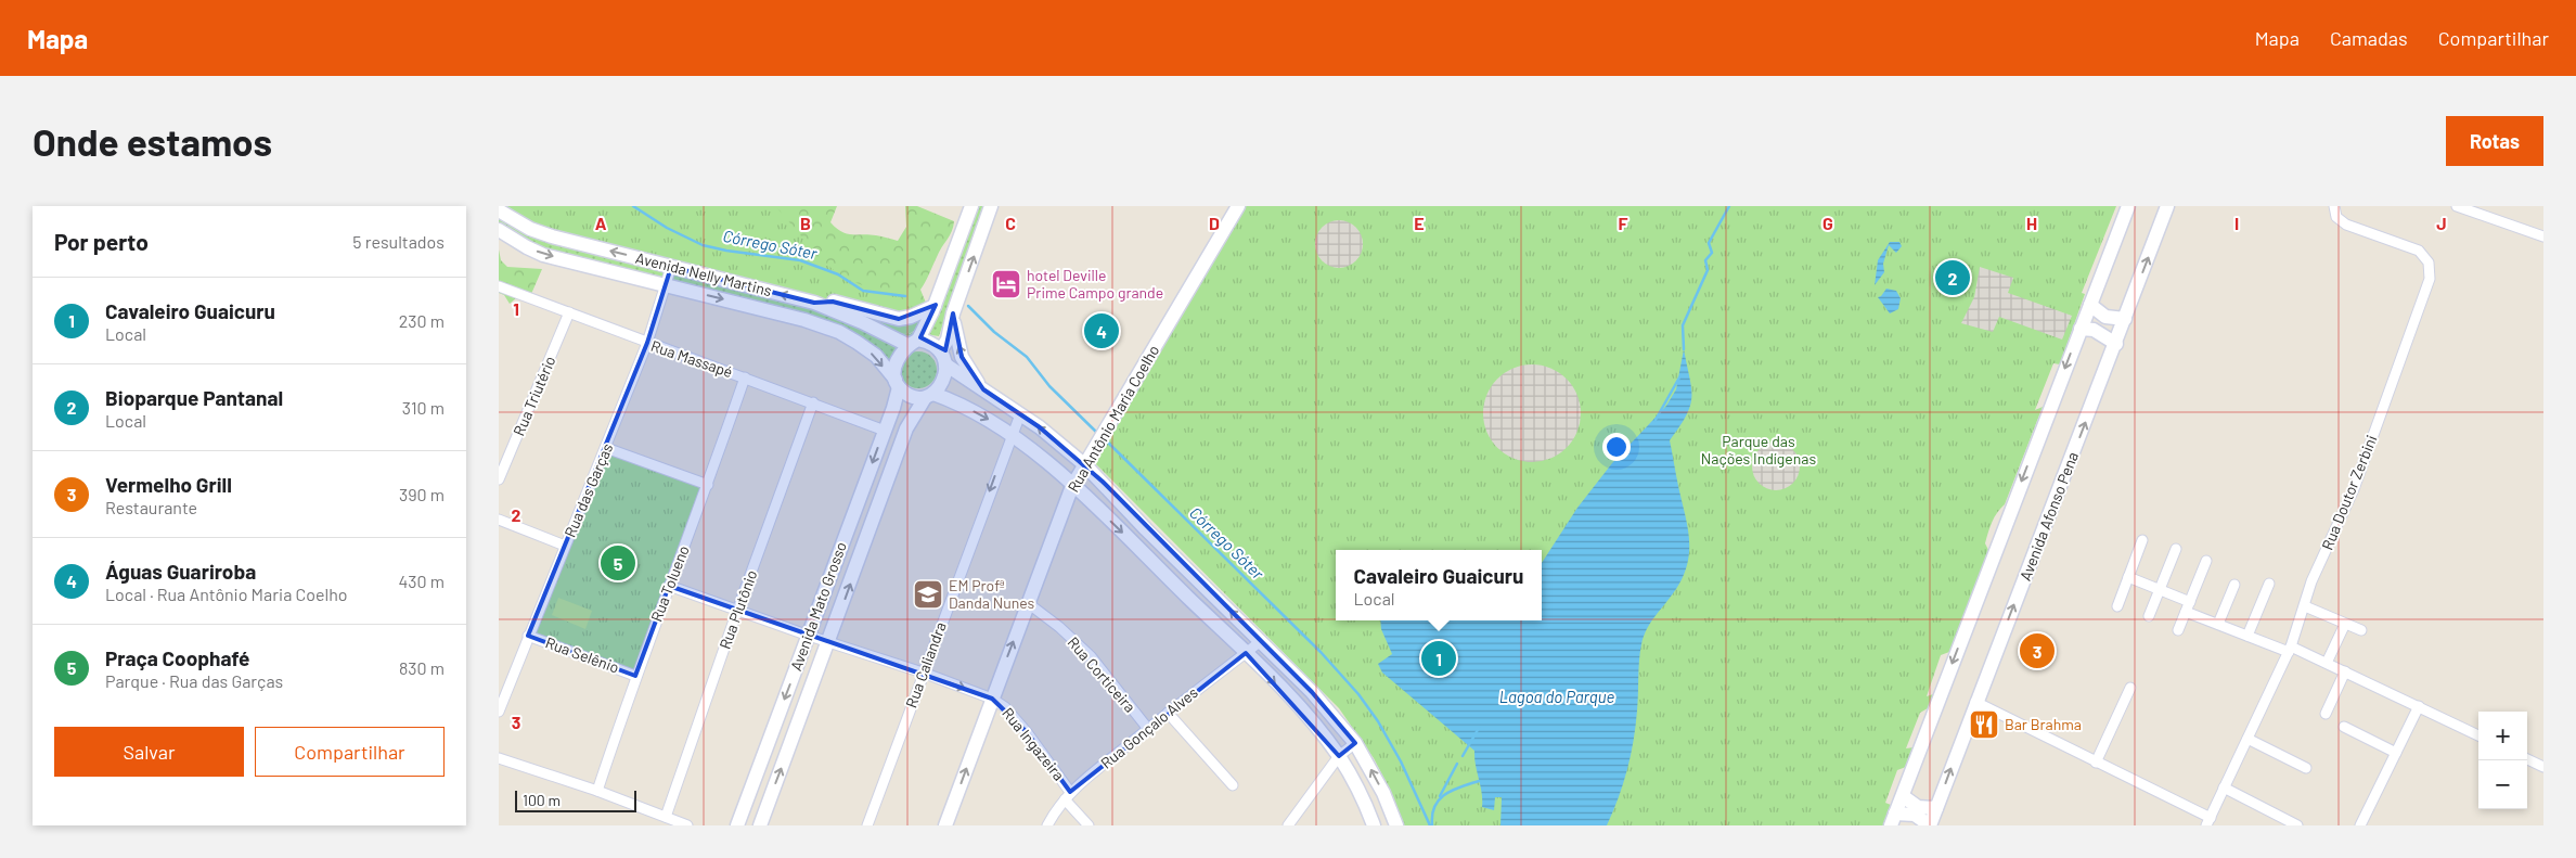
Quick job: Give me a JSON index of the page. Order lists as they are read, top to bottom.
{
  "streets": {
    "main road": [
      "Avenida Nelly Martins",
      "Rua Antônio Maria Coelho",
      "Avenida Afonso Pena",
      "Avenida Mato Grosso"
    ],
    "street": [
      "Rua Massapé",
      "Rua Triutério",
      "Rua das Garças",
      "Rua Doutor Zerbini",
      "Rua Tolueno",
      "Rua Plutônio",
      "Rua Selênio",
      "Rua Caliandra",
      "Rua Corticeira",
      "Rua Gonçalo Alves",
      "Rua Ingazeira"
    ]
  },
  "crossings": [
    ["Avenida Nelly Martins", "Rua das Garças"],
    ["Avenida Nelly Martins", "Avenida Mato Grosso"],
    ["Rua Massapé", "Rua Triutério"],
    ["Rua Massapé", "Rua das Garças"],
    ["Rua Massapé", "Rua Tolueno"],
    ["Rua Massapé", "Avenida Mato Grosso"],
    ["Rua Massapé", "Rua Plutônio"],
    ["Rua Antônio Maria Coelho", "Rua Corticeira"],
    ["Rua Antônio Maria Coelho", "Rua Ingazeira"],
    ["Rua das Garças", "Rua Selênio"],
    ["Rua Tolueno", "Rua Selênio"],
    ["Rua Tolueno", "Rua Ingazeira"],
    ["Avenida Mato Grosso", "Rua Ingazeira"],
    ["Rua Plutônio", "Rua Ingazeira"],
    ["Rua Caliandra", "Rua Ingazeira"],
    ["Rua Corticeira", "Rua Gonçalo Alves"],
    ["Rua Gonçalo Alves", "Rua Ingazeira"]
  ],
  "one_way": ["Rua Caliandra"],
  "water": ["Córrego Sóter", "Lagoa do Parque"],
  "parks": ["Parque das Nações Indígenas"],
  "places": {
    "hotel": ["hotel Deville Prime Campo grande"],
    "school or university": ["EM Profª Danda Nunes"],
    "restaurant": ["Bar Brahma"]
  },
  "scale_bar": "100 m",
  "page": {
    "header": "Mapa",
    "nav": ["Mapa", "Camadas", "Compartilhar"],
    "buttons": [
      "Rotas",
      ["Salvar", "Compartilhar"]
    ],
    "title": "Onde estamos",
    "heading": ["Por perto", "5 resultados"],
    "pins": [
      "2",
      "4",
      "5",
      "3",
      "1"
    ],
    "list": [
      {
        "mark": "1",
        "name": "Cavaleiro Guaicuru",
        "note": "Local",
        "value": "230 m"
      },
      {
        "mark": "2",
        "name": "Bioparque Pantanal",
        "note": "Local",
        "value": "310 m"
      },
      {
        "mark": "3",
        "name": "Vermelho Grill",
        "note": "Restaurante",
        "value": "390 m"
      },
      {
        "mark": "4",
        "name": "Águas Guariroba",
        "note": "Local · Rua Antônio Maria Coelho",
        "value": "430 m"
      },
      {
        "mark": "5",
        "name": "Praça Coophafé",
        "note": "Parque · Rua das Garças",
        "value": "830 m"
      }
    ],
    "popup": ["Cavaleiro Guaicuru", "Local"],
    "map_buttons": ["+", "−"],
    "scale": "100 m"
  },
  "grid": {
    "columns": [
      "A",
      "B",
      "C",
      "D",
      "E",
      "F",
      "G",
      "H",
      "I",
      "J"
    ],
    "rows": ["1", "2", "3"]
  }
}
